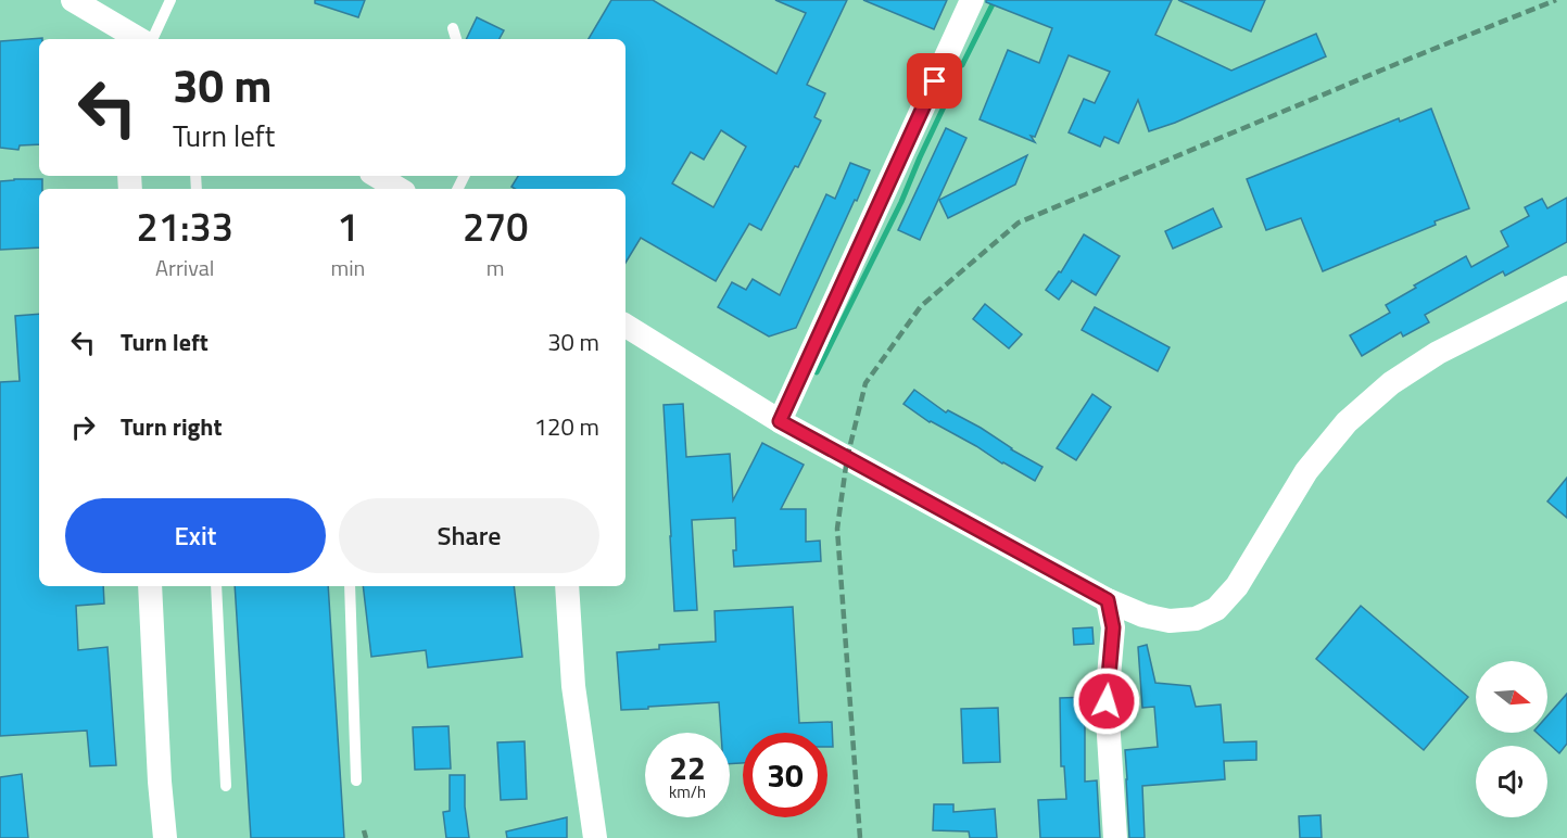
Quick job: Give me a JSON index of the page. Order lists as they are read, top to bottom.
{
  "north": "right",
  "page": {
    "turn": ["30 m", "Turn left"],
    "eta": [
      "21:33",
      "Arrival",
      "1",
      "min",
      "270",
      "m"
    ],
    "list": [
      {
        "name": "Turn left",
        "value": "30 m"
      },
      {
        "name": "Turn right",
        "value": "120 m"
      }
    ],
    "buttons": ["Exit", "Share"],
    "speed": "22 km/h",
    "limit": "30"
  }
}
